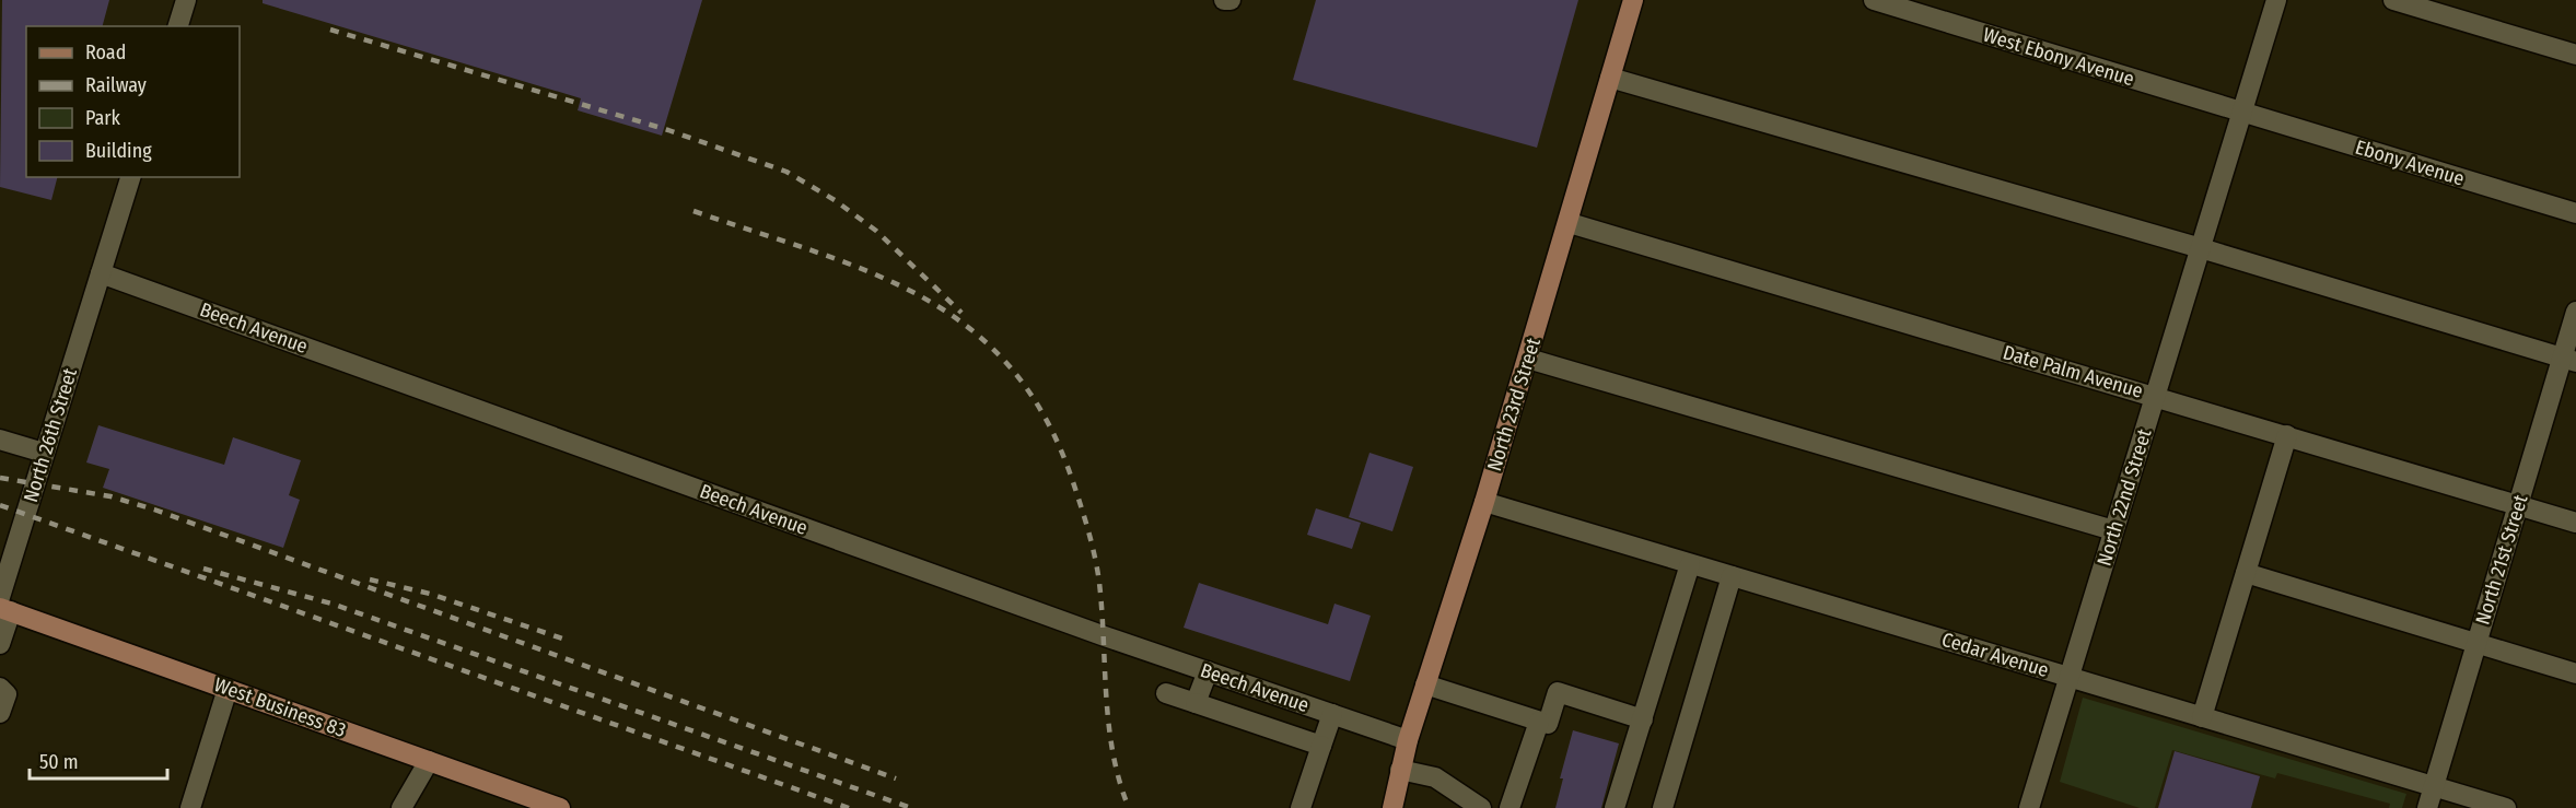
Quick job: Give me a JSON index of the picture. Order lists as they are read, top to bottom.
{
  "streets": {
    "main road": ["North 23rd Street", "West Business 83"],
    "street": [
      "West Ebony Avenue",
      "Ebony Avenue",
      "Beech Avenue",
      "Date Palm Avenue",
      "North 26th Street",
      "North 22nd Street",
      "North 21st Street",
      "Cedar Avenue"
    ]
  },
  "crossings": [
    ["West Ebony Avenue", "Ebony Avenue"],
    ["West Ebony Avenue", "North 22nd Street"],
    ["Ebony Avenue", "North 22nd Street"],
    ["Beech Avenue", "North 23rd Street"],
    ["Beech Avenue", "North 26th Street"],
    ["Date Palm Avenue", "North 23rd Street"],
    ["Date Palm Avenue", "North 22nd Street"],
    ["Date Palm Avenue", "North 21st Street"],
    ["North 23rd Street", "Cedar Avenue"],
    ["North 26th Street", "West Business 83"],
    ["North 22nd Street", "Cedar Avenue"],
    ["North 21st Street", "Cedar Avenue"]
  ],
  "legend": [
    "Road",
    "Railway",
    "Park",
    "Building"
  ],
  "scale_bar": "50 m"
}
